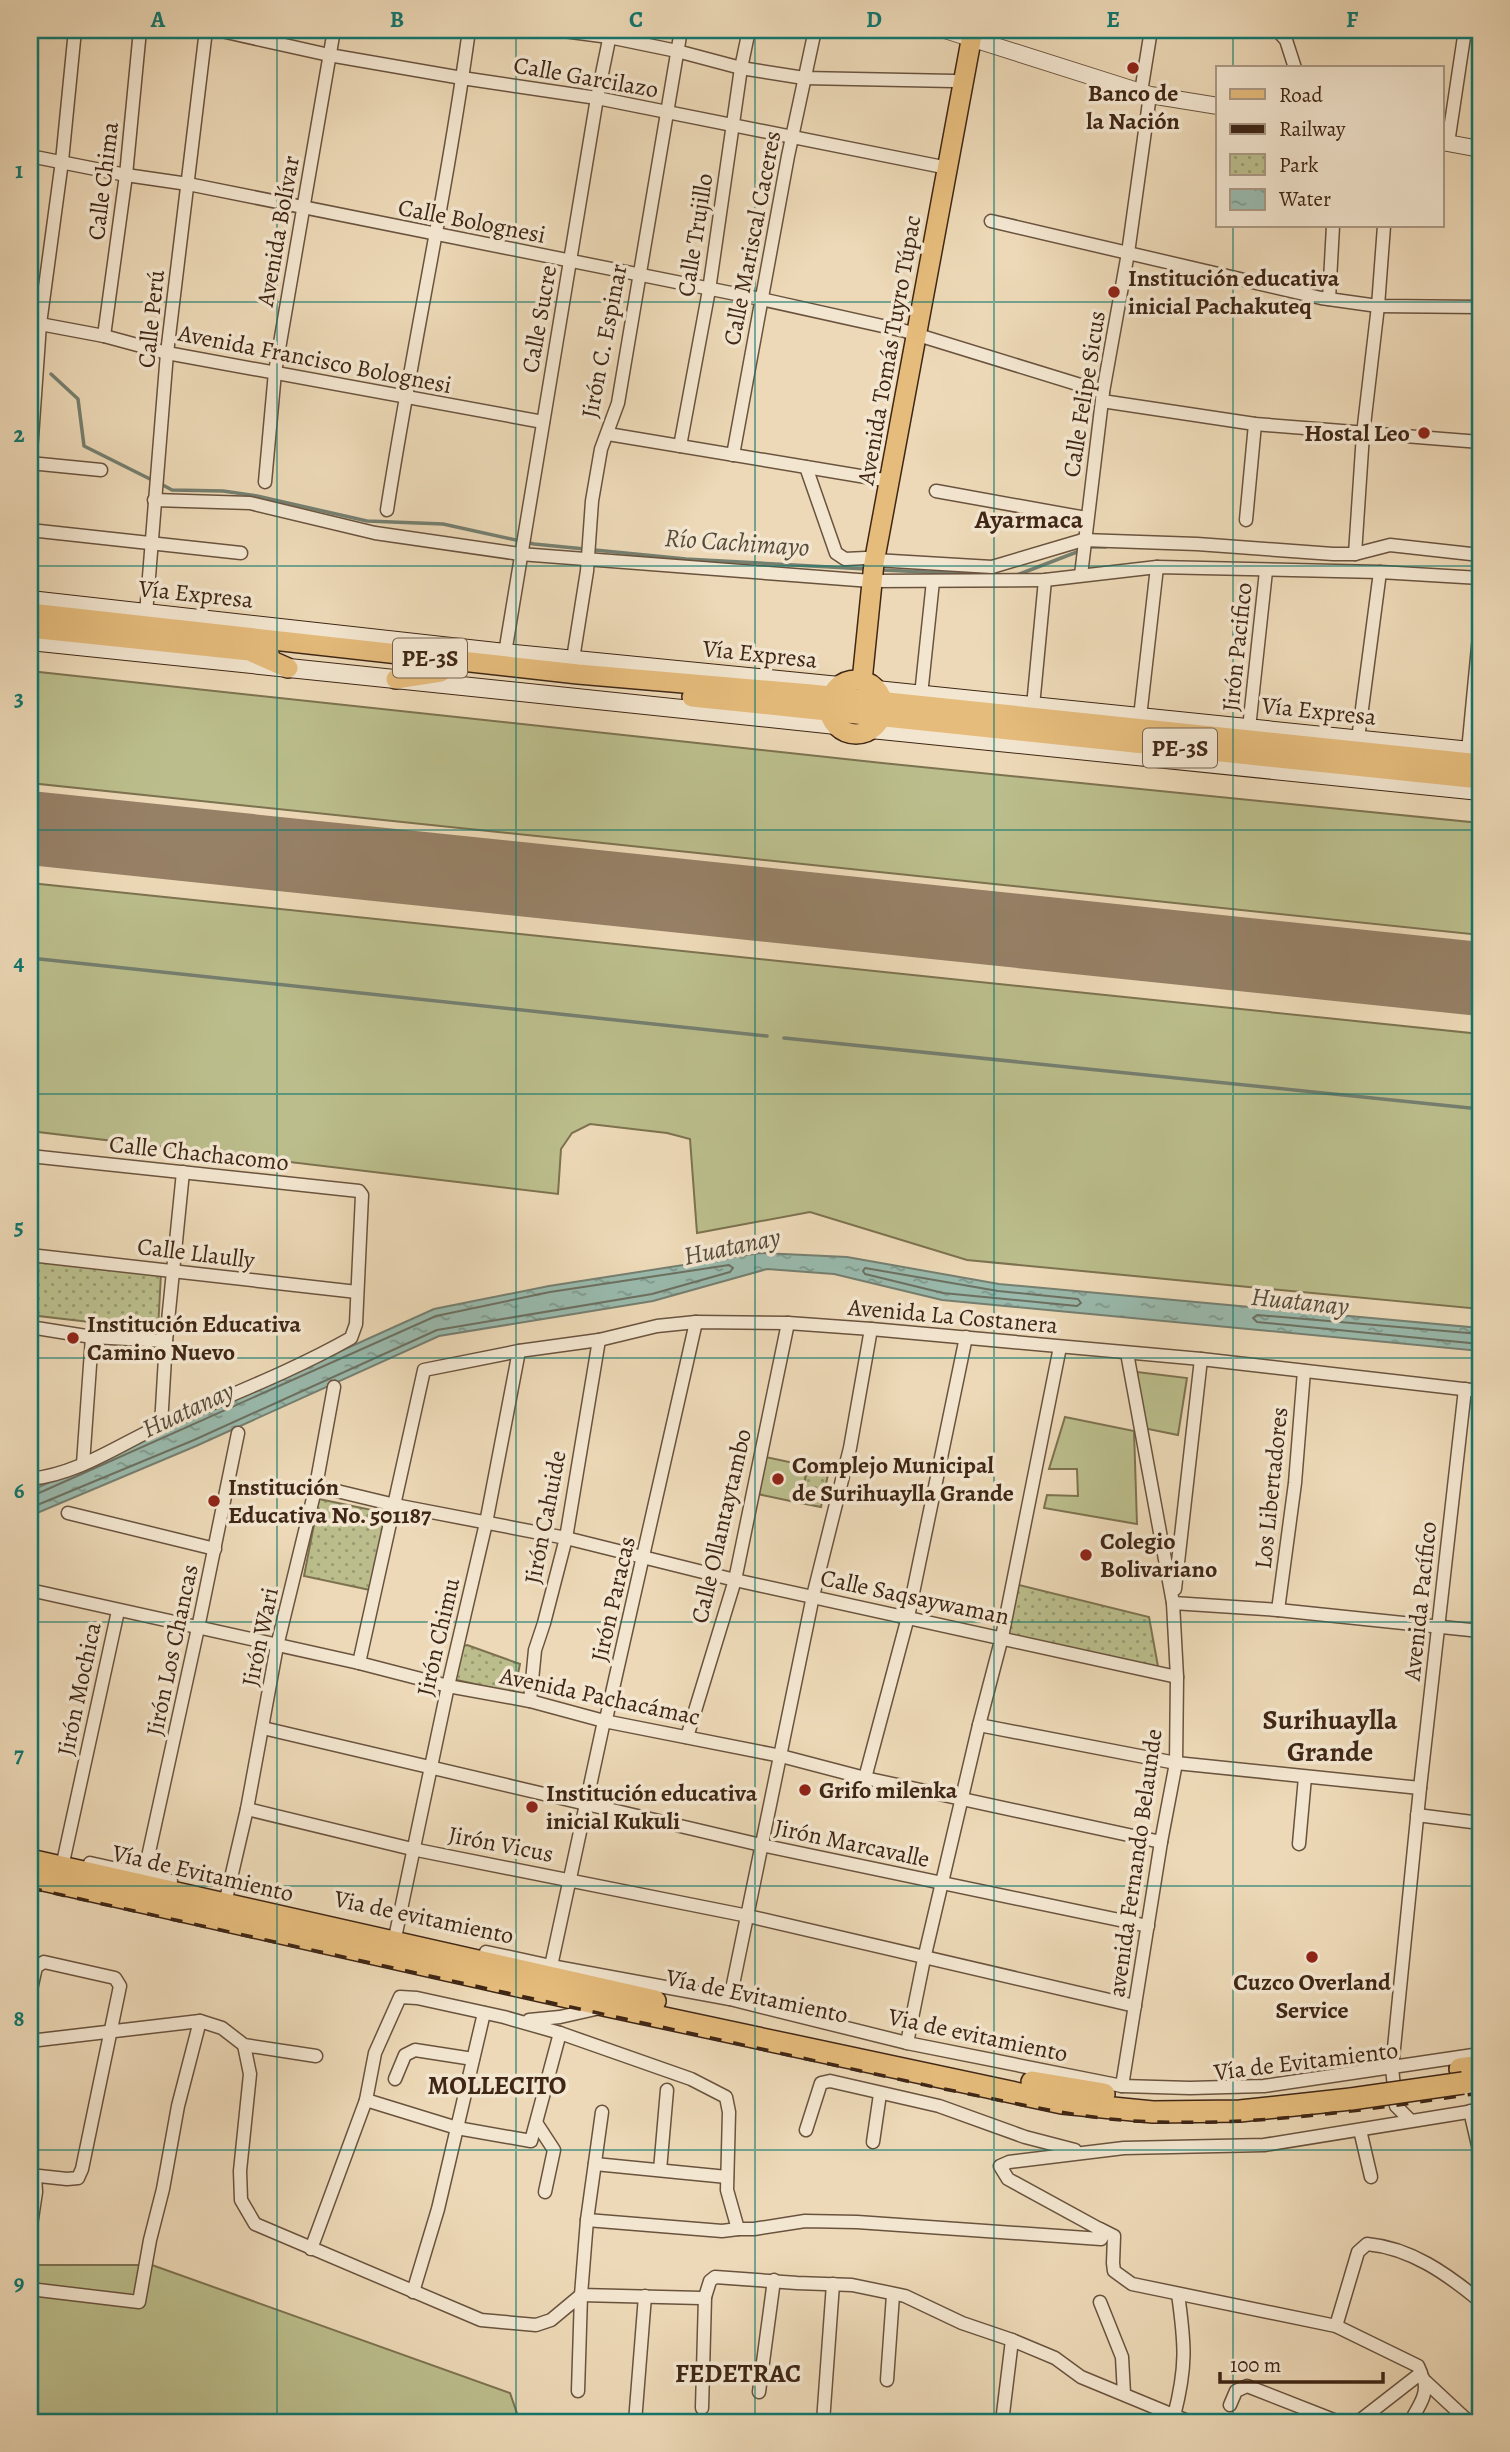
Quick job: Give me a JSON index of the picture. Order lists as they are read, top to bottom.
{
  "streets": {
    "highway": ["Vía de Evitamiento"],
    "main road": ["Avenida Tomás Tuyro Túpac", "Vía Expresa", "PE-3S"],
    "street": [
      "Calle Garcilazo",
      "Calle Chima",
      "Calle Bolognesi",
      "Avenida Bolívar",
      "Calle Trujillo",
      "Calle Mariscal Caceres",
      "Calle Perú",
      "Calle Sucre",
      "Jirón C. Espinar",
      "Avenida Francisco Bolognesi",
      "Calle Felipe Sicus",
      "Jirón Pacifico",
      "Calle Chachacomo",
      "Calle Llaully",
      "Avenida La Costanera",
      "Los Libertadores",
      "Jirón Cahuide",
      "Calle Ollantaytambo",
      "Calle Saqsaywaman",
      "Jirón Paracas",
      "Avenida Pacífico",
      "Jirón Wari",
      "Jirón Chimu",
      "Jirón Los Chancas",
      "Jirón Mochica",
      "Avenida Pachacámac",
      "Jirón Marcavalle",
      "Jirón Vicus",
      "avenida Fernando Belaunde",
      "Via de evitamiento"
    ]
  },
  "crossings": [
    ["Calle Garcilazo", "Avenida Bolívar"],
    ["Calle Garcilazo", "Calle Trujillo"],
    ["Calle Garcilazo", "Calle Mariscal Caceres"],
    ["Calle Garcilazo", "Calle Sucre"],
    ["Calle Garcilazo", "Jirón C. Espinar"],
    ["Calle Garcilazo", "Avenida Tomás Tuyro Túpac"],
    ["Calle Chima", "Calle Bolognesi"],
    ["Calle Chima", "Avenida Francisco Bolognesi"],
    ["Calle Bolognesi", "Avenida Bolívar"],
    ["Calle Bolognesi", "Calle Trujillo"],
    ["Calle Bolognesi", "Calle Mariscal Caceres"],
    ["Calle Bolognesi", "Calle Perú"],
    ["Calle Bolognesi", "Calle Sucre"],
    ["Calle Bolognesi", "Jirón C. Espinar"],
    ["Calle Bolognesi", "Avenida Tomás Tuyro Túpac"],
    ["Calle Bolognesi", "Calle Felipe Sicus"],
    ["Avenida Bolívar", "Avenida Francisco Bolognesi"],
    ["Calle Perú", "Avenida Francisco Bolognesi"],
    ["Calle Perú", "Vía Expresa"],
    ["Calle Sucre", "Avenida Francisco Bolognesi"],
    ["Calle Sucre", "Vía Expresa"],
    ["Jirón C. Espinar", "Vía Expresa"],
    ["Avenida Tomás Tuyro Túpac", "Vía Expresa"],
    ["Vía Expresa", "Jirón Pacifico"],
    ["Calle Chachacomo", "Calle Llaully"],
    ["Avenida La Costanera", "Los Libertadores"],
    ["Avenida La Costanera", "Jirón Cahuide"],
    ["Avenida La Costanera", "Calle Ollantaytambo"],
    ["Avenida La Costanera", "Calle Saqsaywaman"],
    ["Avenida La Costanera", "Jirón Paracas"],
    ["Avenida La Costanera", "Avenida Pacífico"],
    ["Avenida La Costanera", "Jirón Chimu"],
    ["Jirón Cahuide", "Calle Saqsaywaman"],
    ["Jirón Cahuide", "Avenida Pachacámac"],
    ["Calle Ollantaytambo", "Calle Saqsaywaman"],
    ["Calle Ollantaytambo", "Avenida Pachacámac"],
    ["Calle Saqsaywaman", "Jirón Paracas"],
    ["Calle Saqsaywaman", "Jirón Wari"],
    ["Calle Saqsaywaman", "Jirón Chimu"],
    ["Calle Saqsaywaman", "avenida Fernando Belaunde"],
    ["Jirón Paracas", "Avenida Pachacámac"],
    ["Jirón Paracas", "Jirón Marcavalle"],
    ["Jirón Paracas", "Jirón Vicus"],
    ["Jirón Paracas", "Via de evitamiento"],
    ["Avenida Pacífico", "Via de evitamiento"],
    ["Jirón Wari", "Avenida Pachacámac"],
    ["Jirón Wari", "Jirón Marcavalle"],
    ["Jirón Wari", "Jirón Vicus"],
    ["Jirón Wari", "Via de evitamiento"],
    ["Jirón Chimu", "Avenida Pachacámac"],
    ["Jirón Chimu", "Jirón Marcavalle"],
    ["Jirón Chimu", "Jirón Vicus"],
    ["Jirón Chimu", "Via de evitamiento"],
    ["Jirón Los Chancas", "Avenida Pachacámac"],
    ["Jirón Los Chancas", "Via de evitamiento"],
    ["Jirón Mochica", "Avenida Pachacámac"],
    ["Jirón Mochica", "Vía de Evitamiento"],
    ["Jirón Mochica", "Via de evitamiento"],
    ["Avenida Pachacámac", "avenida Fernando Belaunde"],
    ["Jirón Marcavalle", "avenida Fernando Belaunde"],
    ["Jirón Vicus", "avenida Fernando Belaunde"],
    ["avenida Fernando Belaunde", "Via de evitamiento"],
    ["Vía de Evitamiento", "Via de evitamiento"]
  ],
  "districts": [
    "Ayarmaca",
    "Surihuaylla Grande",
    "MOLLECITO",
    "FEDETRAC"
  ],
  "water": ["Río Cachimayo", "Huatanay"],
  "places": [
    "Banco de la Nación",
    "Institución educativa inicial Pachakuteq",
    "Hostal Leo",
    "Institución Educativa Camino Nuevo",
    "Complejo Municipal de Surihuaylla Grande",
    "Institución Educativa No. 501187",
    "Colegio Bolivariano",
    "Grifo milenka",
    "Institución educativa inicial Kukuli",
    "Cuzco Overland Service"
  ],
  "legend": [
    "Road",
    "Railway",
    "Park",
    "Water"
  ],
  "scale_bar": "100 m",
  "grid": {
    "columns": [
      "A",
      "B",
      "C",
      "D",
      "E",
      "F"
    ],
    "rows": [
      "1",
      "2",
      "3",
      "4",
      "5",
      "6",
      "7",
      "8",
      "9"
    ]
  }
}
